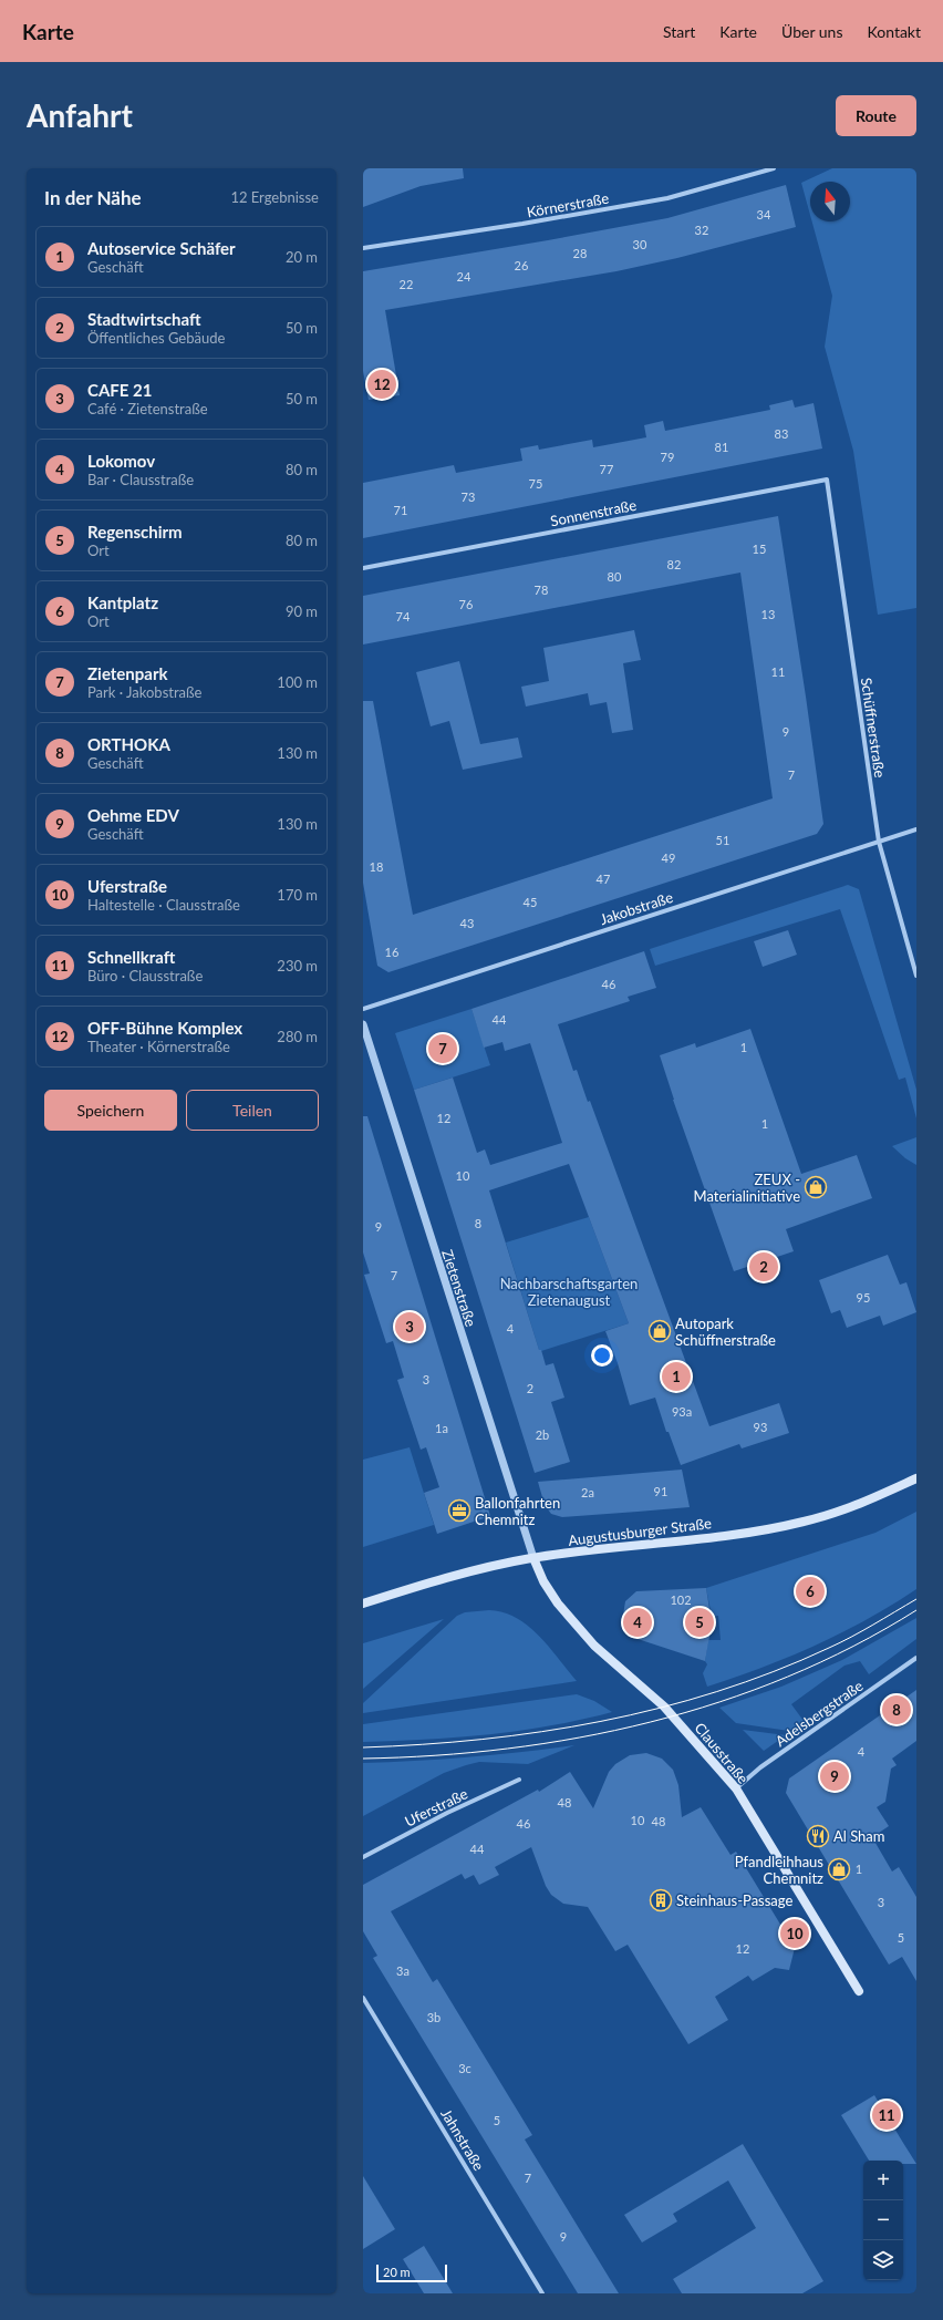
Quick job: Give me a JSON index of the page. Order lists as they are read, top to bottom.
{
  "streets": {
    "main road": ["Augustusburger Straße", "Clausstraße"],
    "street": [
      "Körnerstraße",
      "Sonnenstraße",
      "Schüffnerstraße",
      "Jakobstraße",
      "Zietenstraße",
      "Adelsbergstraße",
      "Uferstraße",
      "Jahnstraße"
    ]
  },
  "crossings": [
    ["Sonnenstraße", "Schüffnerstraße"],
    ["Schüffnerstraße", "Jakobstraße"],
    ["Zietenstraße", "Augustusburger Straße"],
    ["Zietenstraße", "Clausstraße"],
    ["Augustusburger Straße", "Clausstraße"],
    ["Adelsbergstraße", "Clausstraße"]
  ],
  "parks": ["Nachbarschaftsgarten Zietenaugust"],
  "places": {
    "shop": ["ZEUX - Materialinitiative", "Autopark Schüffnerstraße", "Pfandleihhaus Chemnitz"],
    "office": ["Ballonfahrten Chemnitz"],
    "restaurant": ["Al Sham"],
    "building": ["Steinhaus-Passage"]
  },
  "house_numbers": [
    "34",
    "32",
    "30",
    "28",
    "26",
    "24",
    "22",
    "83",
    "81",
    "79",
    "77",
    "75",
    "73",
    "71",
    "15",
    "82",
    "80",
    "78",
    "76",
    "13",
    "74",
    "11",
    "9",
    "7",
    "51",
    "49",
    "18",
    "47",
    "45",
    "43",
    "16",
    "46",
    "44",
    "1",
    "12",
    "1",
    "10",
    "8",
    "9",
    "7",
    "95",
    "4",
    "3",
    "2",
    "93a",
    "93",
    "1a",
    "2b",
    "91",
    "2a",
    "102",
    "4",
    "48",
    "10",
    "48",
    "46",
    "44",
    "1",
    "3",
    "5",
    "12",
    "3a",
    "3b",
    "3c",
    "5",
    "7",
    "9"
  ],
  "scale_bar": "20 m",
  "north": "top",
  "page": {
    "header": "Karte",
    "nav": [
      "Start",
      "Karte",
      "Über uns",
      "Kontakt"
    ],
    "buttons": [
      "Route",
      ["Speichern", "Teilen"]
    ],
    "title": "Anfahrt",
    "heading": ["In der Nähe", "12 Ergebnisse"],
    "list": [
      {
        "mark": "1",
        "name": "Autoservice Schäfer",
        "note": "Geschäft",
        "value": "20 m"
      },
      {
        "mark": "2",
        "name": "Stadtwirtschaft",
        "note": "Öffentliches Gebäude",
        "value": "50 m"
      },
      {
        "mark": "3",
        "name": "CAFE 21",
        "note": "Café · Zietenstraße",
        "value": "50 m"
      },
      {
        "mark": "4",
        "name": "Lokomov",
        "note": "Bar · Clausstraße",
        "value": "80 m"
      },
      {
        "mark": "5",
        "name": "Regenschirm",
        "note": "Ort",
        "value": "80 m"
      },
      {
        "mark": "6",
        "name": "Kantplatz",
        "note": "Ort",
        "value": "90 m"
      },
      {
        "mark": "7",
        "name": "Zietenpark",
        "note": "Park · Jakobstraße",
        "value": "100 m"
      },
      {
        "mark": "8",
        "name": "ORTHOKA",
        "note": "Geschäft",
        "value": "130 m"
      },
      {
        "mark": "9",
        "name": "Oehme EDV",
        "note": "Geschäft",
        "value": "130 m"
      },
      {
        "mark": "10",
        "name": "Uferstraße",
        "note": "Haltestelle · Clausstraße",
        "value": "170 m"
      },
      {
        "mark": "11",
        "name": "Schnellkraft",
        "note": "Büro · Clausstraße",
        "value": "230 m"
      },
      {
        "mark": "12",
        "name": "OFF-Bühne Komplex",
        "note": "Theater · Körnerstraße",
        "value": "280 m"
      }
    ],
    "pins": [
      "12",
      "7",
      "2",
      "3",
      "1",
      "6",
      "4",
      "5",
      "8",
      "9",
      "10",
      "11"
    ],
    "map_buttons": ["+", "−"],
    "scale": "20 m"
  }
}
